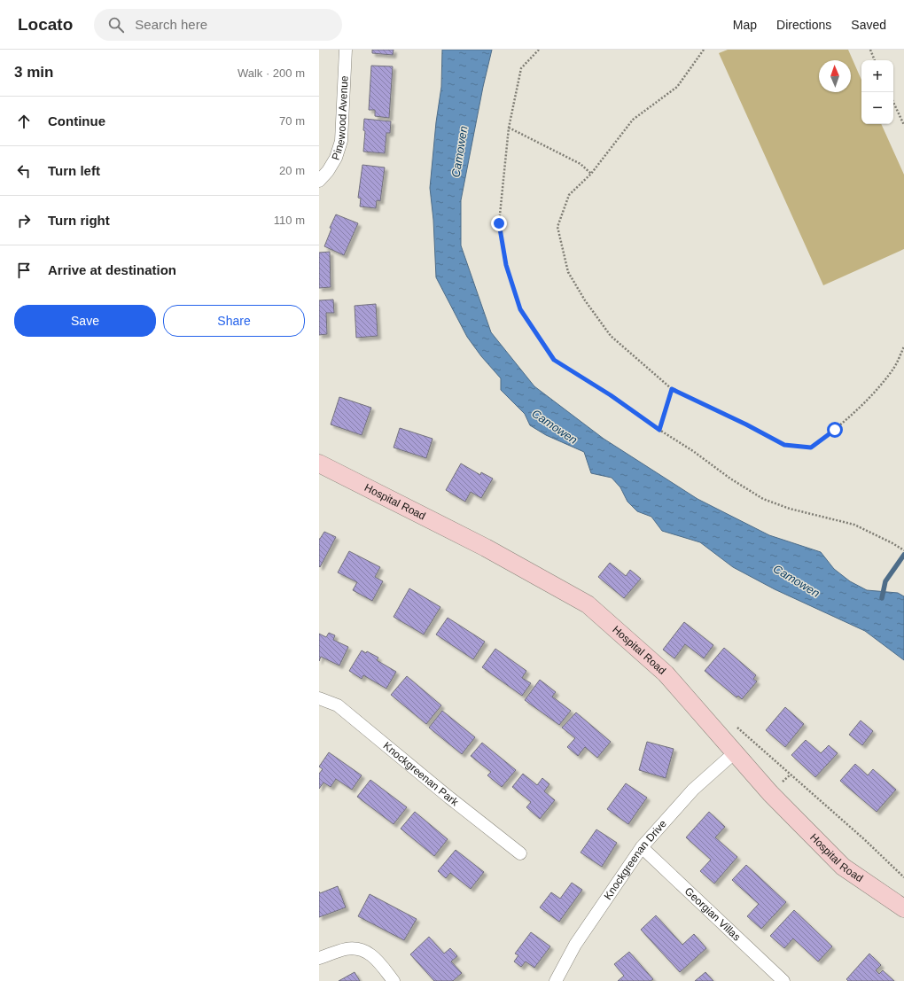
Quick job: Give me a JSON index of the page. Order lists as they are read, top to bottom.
{
  "streets": {
    "main road": ["Hospital Road"],
    "street": [
      "Pinewood Avenue",
      "Knockgreenan Park",
      "Knockgreenan Drive",
      "Georgian Villas"
    ]
  },
  "crossings": [
    ["Hospital Road", "Knockgreenan Drive"],
    ["Knockgreenan Drive", "Georgian Villas"]
  ],
  "water": ["Camowen"],
  "north": "top",
  "page": {
    "header": "Locato",
    "search": "Search here",
    "nav": ["Map", "Directions", "Saved"],
    "heading": ["3 min", "Walk · 200 m"],
    "map_buttons": ["+", "−"],
    "list": [
      ["Continue", "70 m"],
      ["Turn left", "20 m"],
      ["Turn right", "110 m"],
      "Arrive at destination"
    ],
    "buttons": ["Save", "Share"]
  }
}
